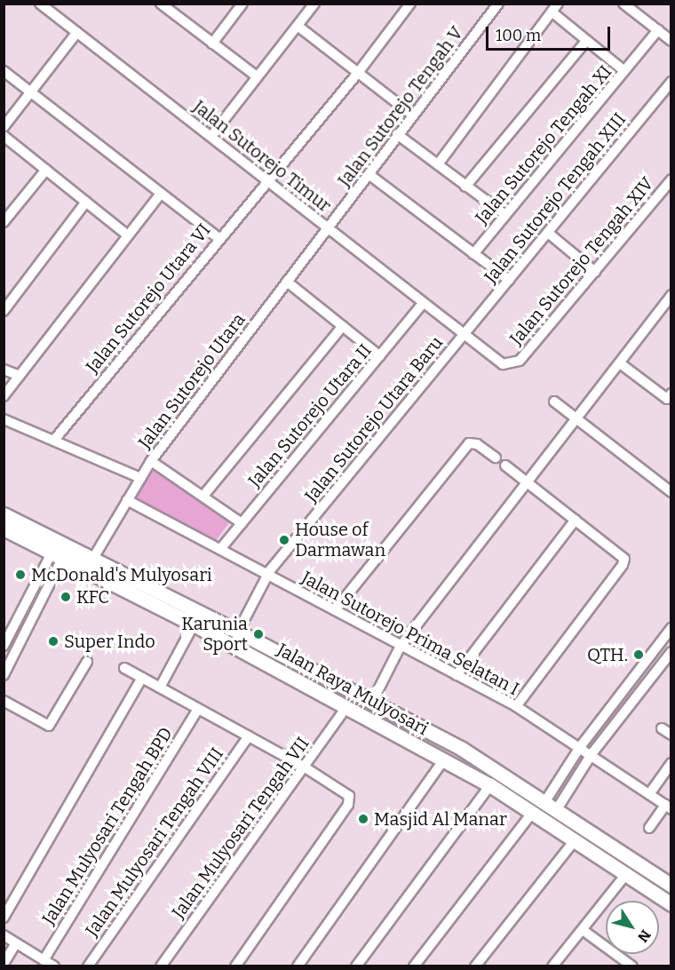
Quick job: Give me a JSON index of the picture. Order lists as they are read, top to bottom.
{
  "streets": {
    "main road": ["Jalan Raya Mulyosari"],
    "street": [
      "Jalan Sutorejo Tengah V",
      "Jalan Sutorejo Tengah XI",
      "Jalan Sutorejo Timur",
      "Jalan Sutorejo Tengah XIII",
      "Jalan Sutorejo Tengah XIV",
      "Jalan Sutorejo Utara VI",
      "Jalan Sutorejo Utara",
      "Jalan Sutorejo Utara II",
      "Jalan Sutorejo Utara Baru",
      "Jalan Sutorejo Prima Selatan I",
      "Jalan Mulyosari Tengah BPD",
      "Jalan Mulyosari Tengah VII",
      "Jalan Mulyosari Tengah VIII"
    ]
  },
  "crossings": [
    ["Jalan Sutorejo Tengah V", "Jalan Sutorejo Timur"],
    ["Jalan Sutorejo Tengah V", "Jalan Sutorejo Utara"],
    ["Jalan Sutorejo Timur", "Jalan Sutorejo Tengah XIII"],
    ["Jalan Sutorejo Timur", "Jalan Sutorejo Tengah XIV"],
    ["Jalan Sutorejo Timur", "Jalan Sutorejo Utara VI"],
    ["Jalan Sutorejo Timur", "Jalan Sutorejo Utara"],
    ["Jalan Sutorejo Timur", "Jalan Sutorejo Utara Baru"],
    ["Jalan Sutorejo Tengah XIII", "Jalan Sutorejo Tengah XIV"],
    ["Jalan Sutorejo Tengah XIII", "Jalan Sutorejo Utara Baru"],
    ["Jalan Sutorejo Tengah XIV", "Jalan Sutorejo Utara Baru"],
    ["Jalan Sutorejo Utara", "Jalan Sutorejo Prima Selatan I"],
    ["Jalan Sutorejo Utara", "Jalan Raya Mulyosari"],
    ["Jalan Sutorejo Utara II", "Jalan Sutorejo Prima Selatan I"],
    ["Jalan Sutorejo Utara Baru", "Jalan Sutorejo Prima Selatan I"],
    ["Jalan Sutorejo Utara Baru", "Jalan Raya Mulyosari"],
    ["Jalan Raya Mulyosari", "Jalan Mulyosari Tengah VII"]
  ],
  "places": [
    "House of Darmawan",
    "McDonald's Mulyosari",
    "KFC",
    "Karunia Sport",
    "Super Indo",
    "QTH.",
    "Masjid Al Manar"
  ],
  "scale_bar": "100 m",
  "north": "bottom right"
}
